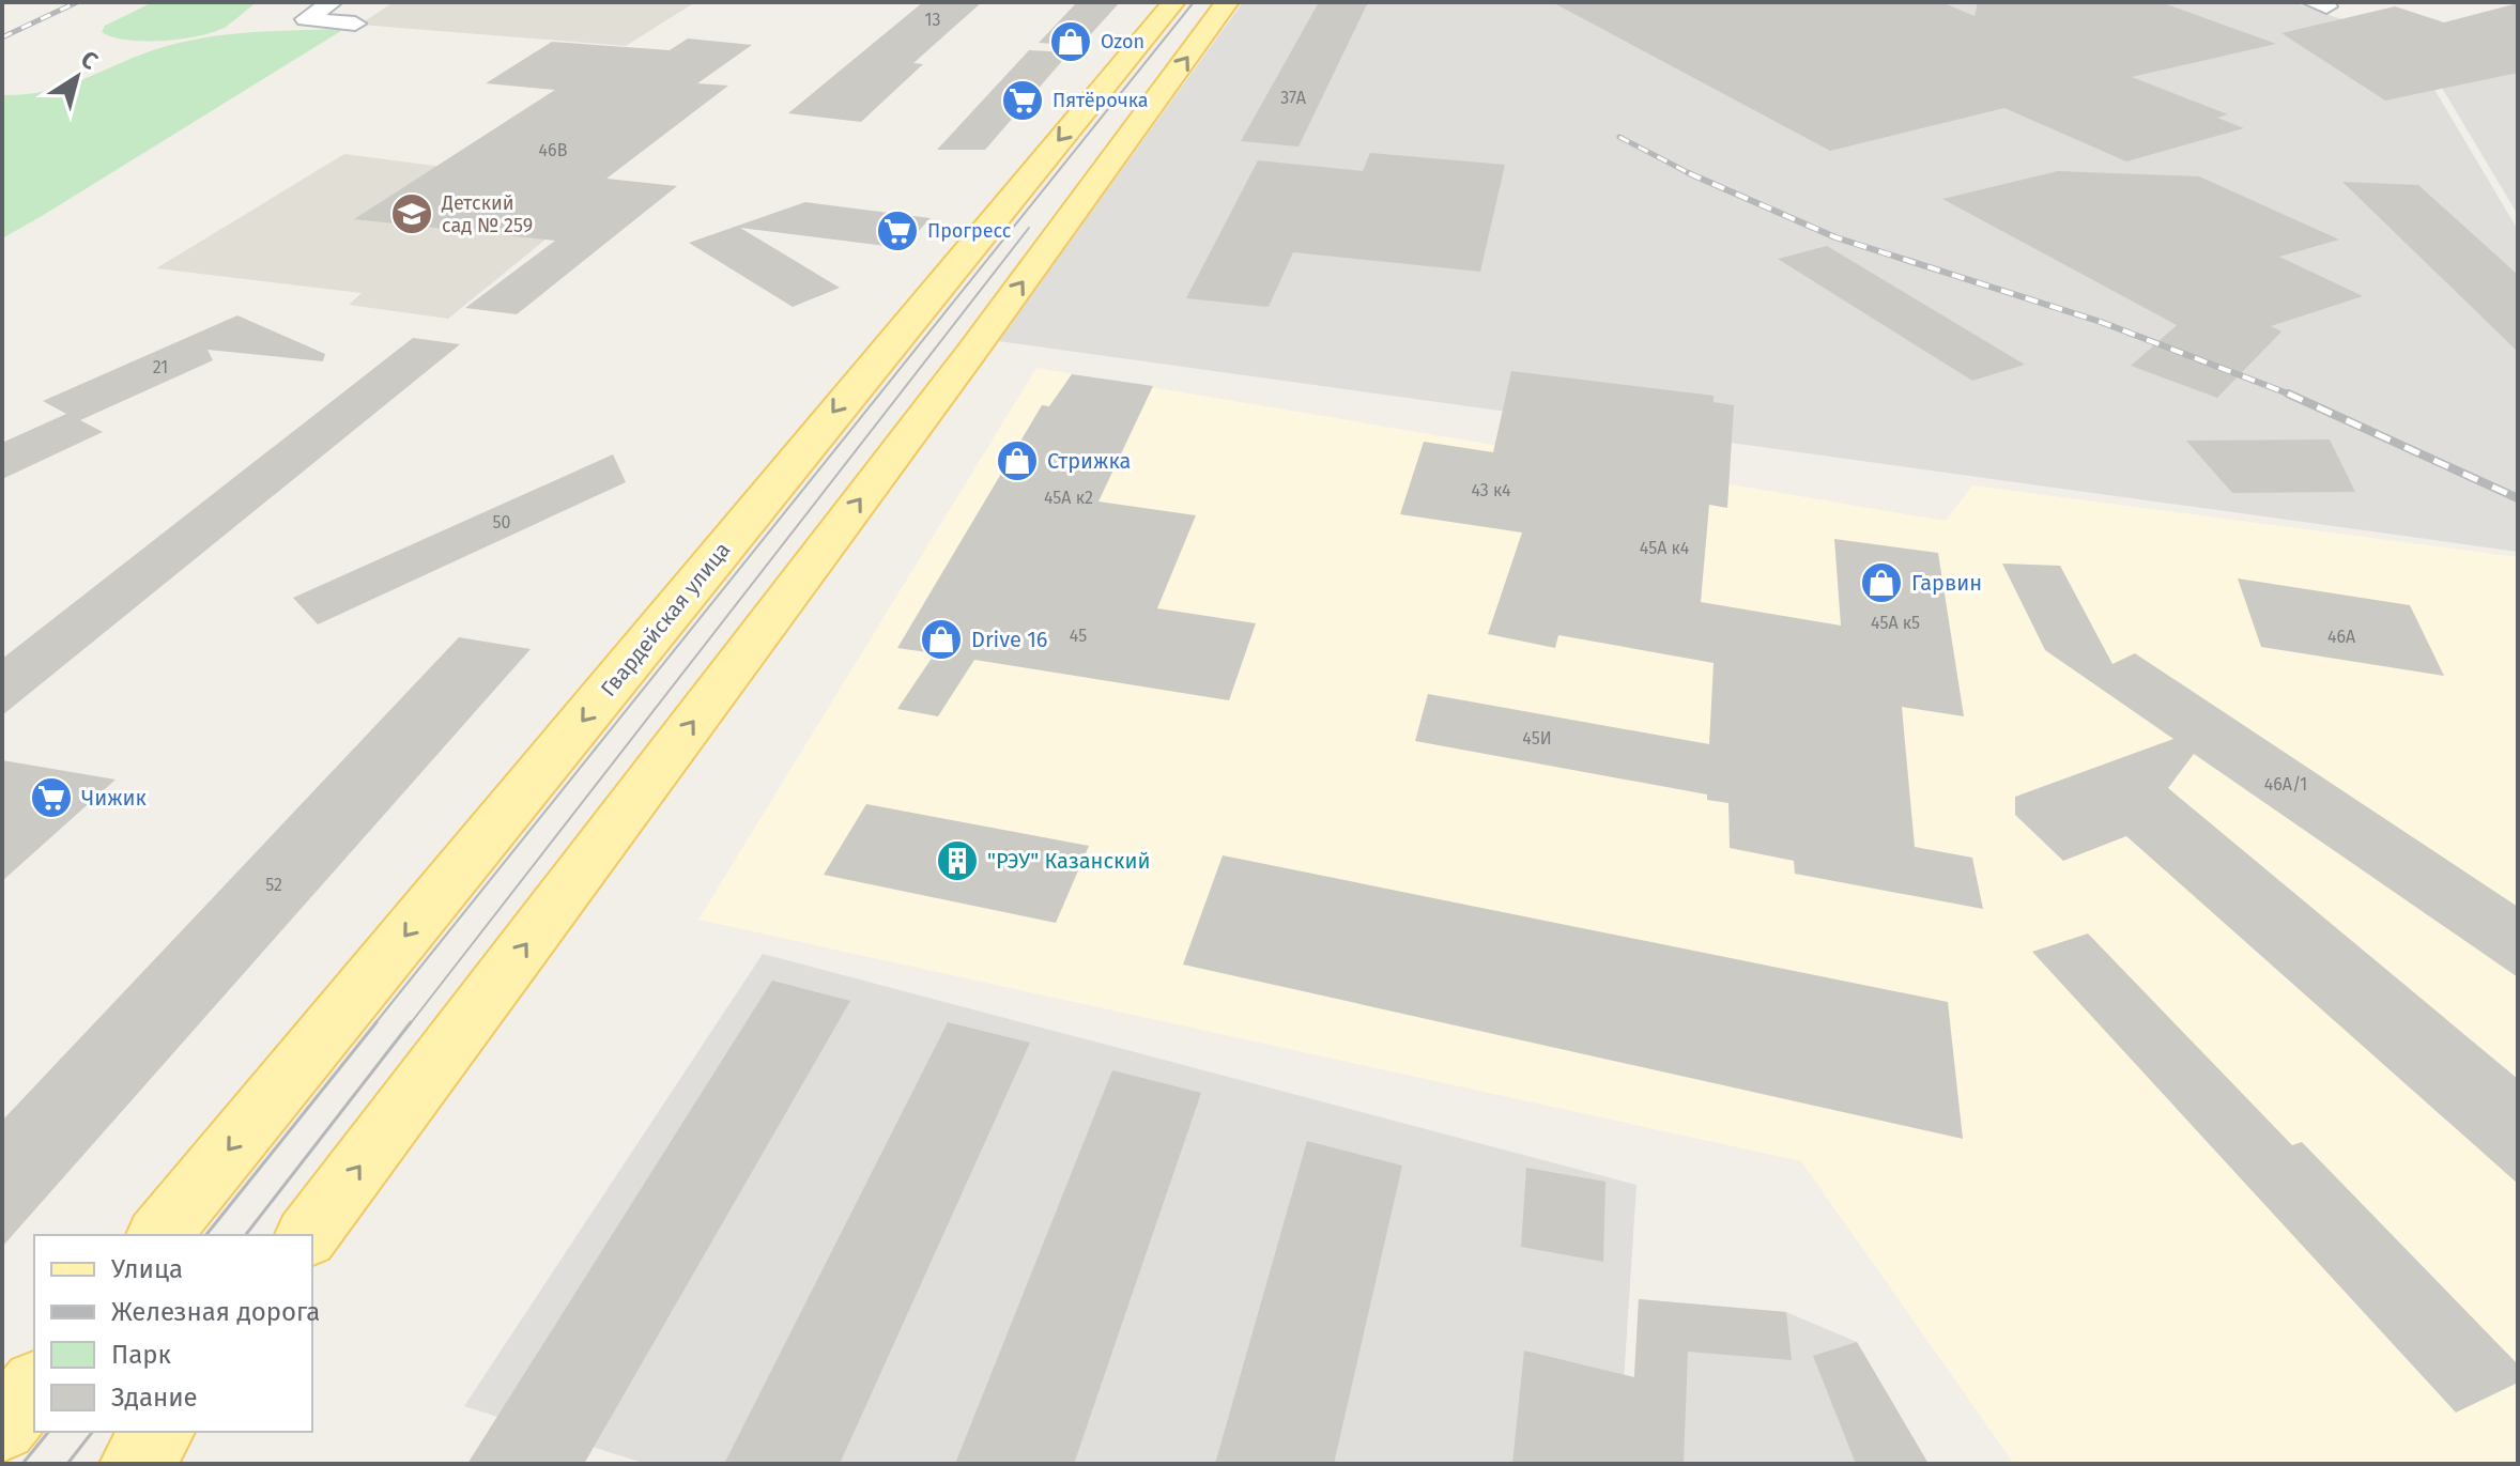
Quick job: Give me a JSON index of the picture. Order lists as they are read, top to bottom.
{
  "streets": {
    "main road": ["Гвардейская улица"]
  },
  "places": {
    "shop": [
      "Ozon",
      "Стрижка",
      "Гарвин",
      "Drive 16"
    ],
    "supermarket": ["Пятёрочка", "Прогресс", "Чижик"],
    "school or university": ["Детский сад № 259"],
    "building": ["\"РЭУ\" Казанский"]
  },
  "house_numbers": [
    "13",
    "37А",
    "46В",
    "21",
    "43 к4",
    "45А к2",
    "50",
    "45А к4",
    "45А к5",
    "45",
    "46А",
    "45И",
    "46А/1",
    "52"
  ],
  "legend": [
    "Улица",
    "Железная дорога",
    "Парк",
    "Здание"
  ],
  "north": "top right"
}
